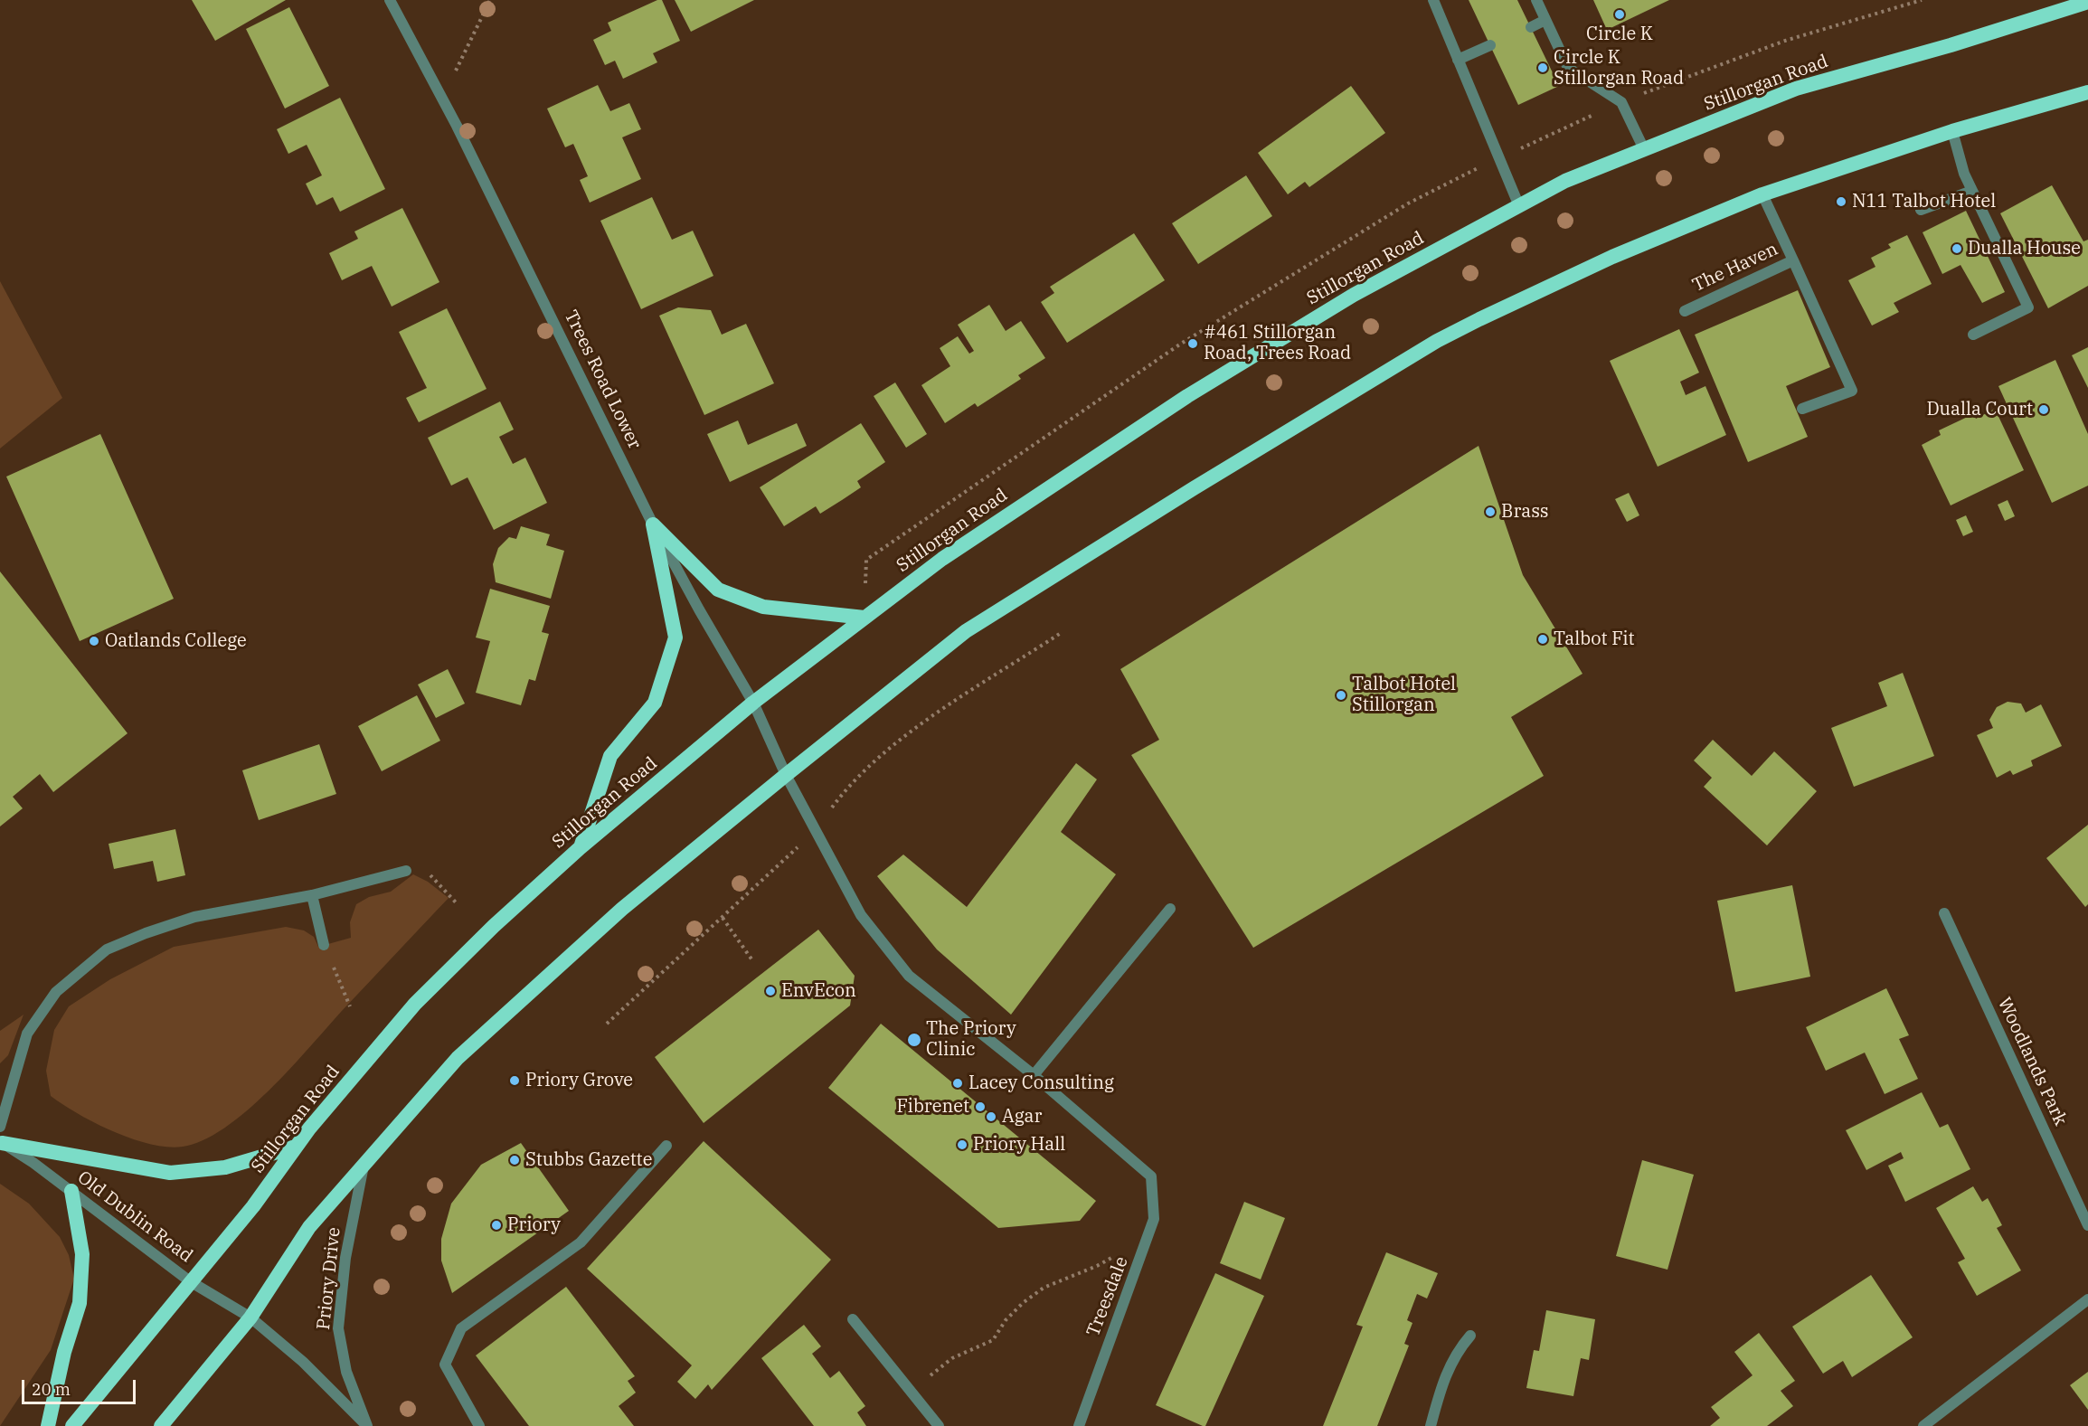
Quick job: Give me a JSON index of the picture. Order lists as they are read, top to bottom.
{
  "streets": {
    "highway": ["Stillorgan Road"],
    "street": [
      "The Haven",
      "Trees Road Lower",
      "Woodlands Park",
      "Old Dublin Road",
      "Priory Drive",
      "Treesdale"
    ]
  },
  "crossings": [
    ["Stillorgan Road", "Trees Road Lower"],
    ["Stillorgan Road", "Old Dublin Road"],
    ["Old Dublin Road", "Priory Drive"]
  ],
  "places": [
    "Circle K",
    "Circle K Stillorgan Road",
    "N11 Talbot Hotel",
    "Dualla House",
    "#461 Stillorgan Road, Trees Road",
    "Dualla Court",
    "Brass",
    "Talbot Fit",
    "Oatlands College",
    "Talbot Hotel Stillorgan",
    "EnvEcon",
    "The Priory Clinic",
    "Priory Grove",
    "Lacey Consulting",
    "Fibrenet",
    "Agar",
    "Priory Hall",
    "Stubbs Gazette",
    "Priory"
  ],
  "scale_bar": "20 m"
}
